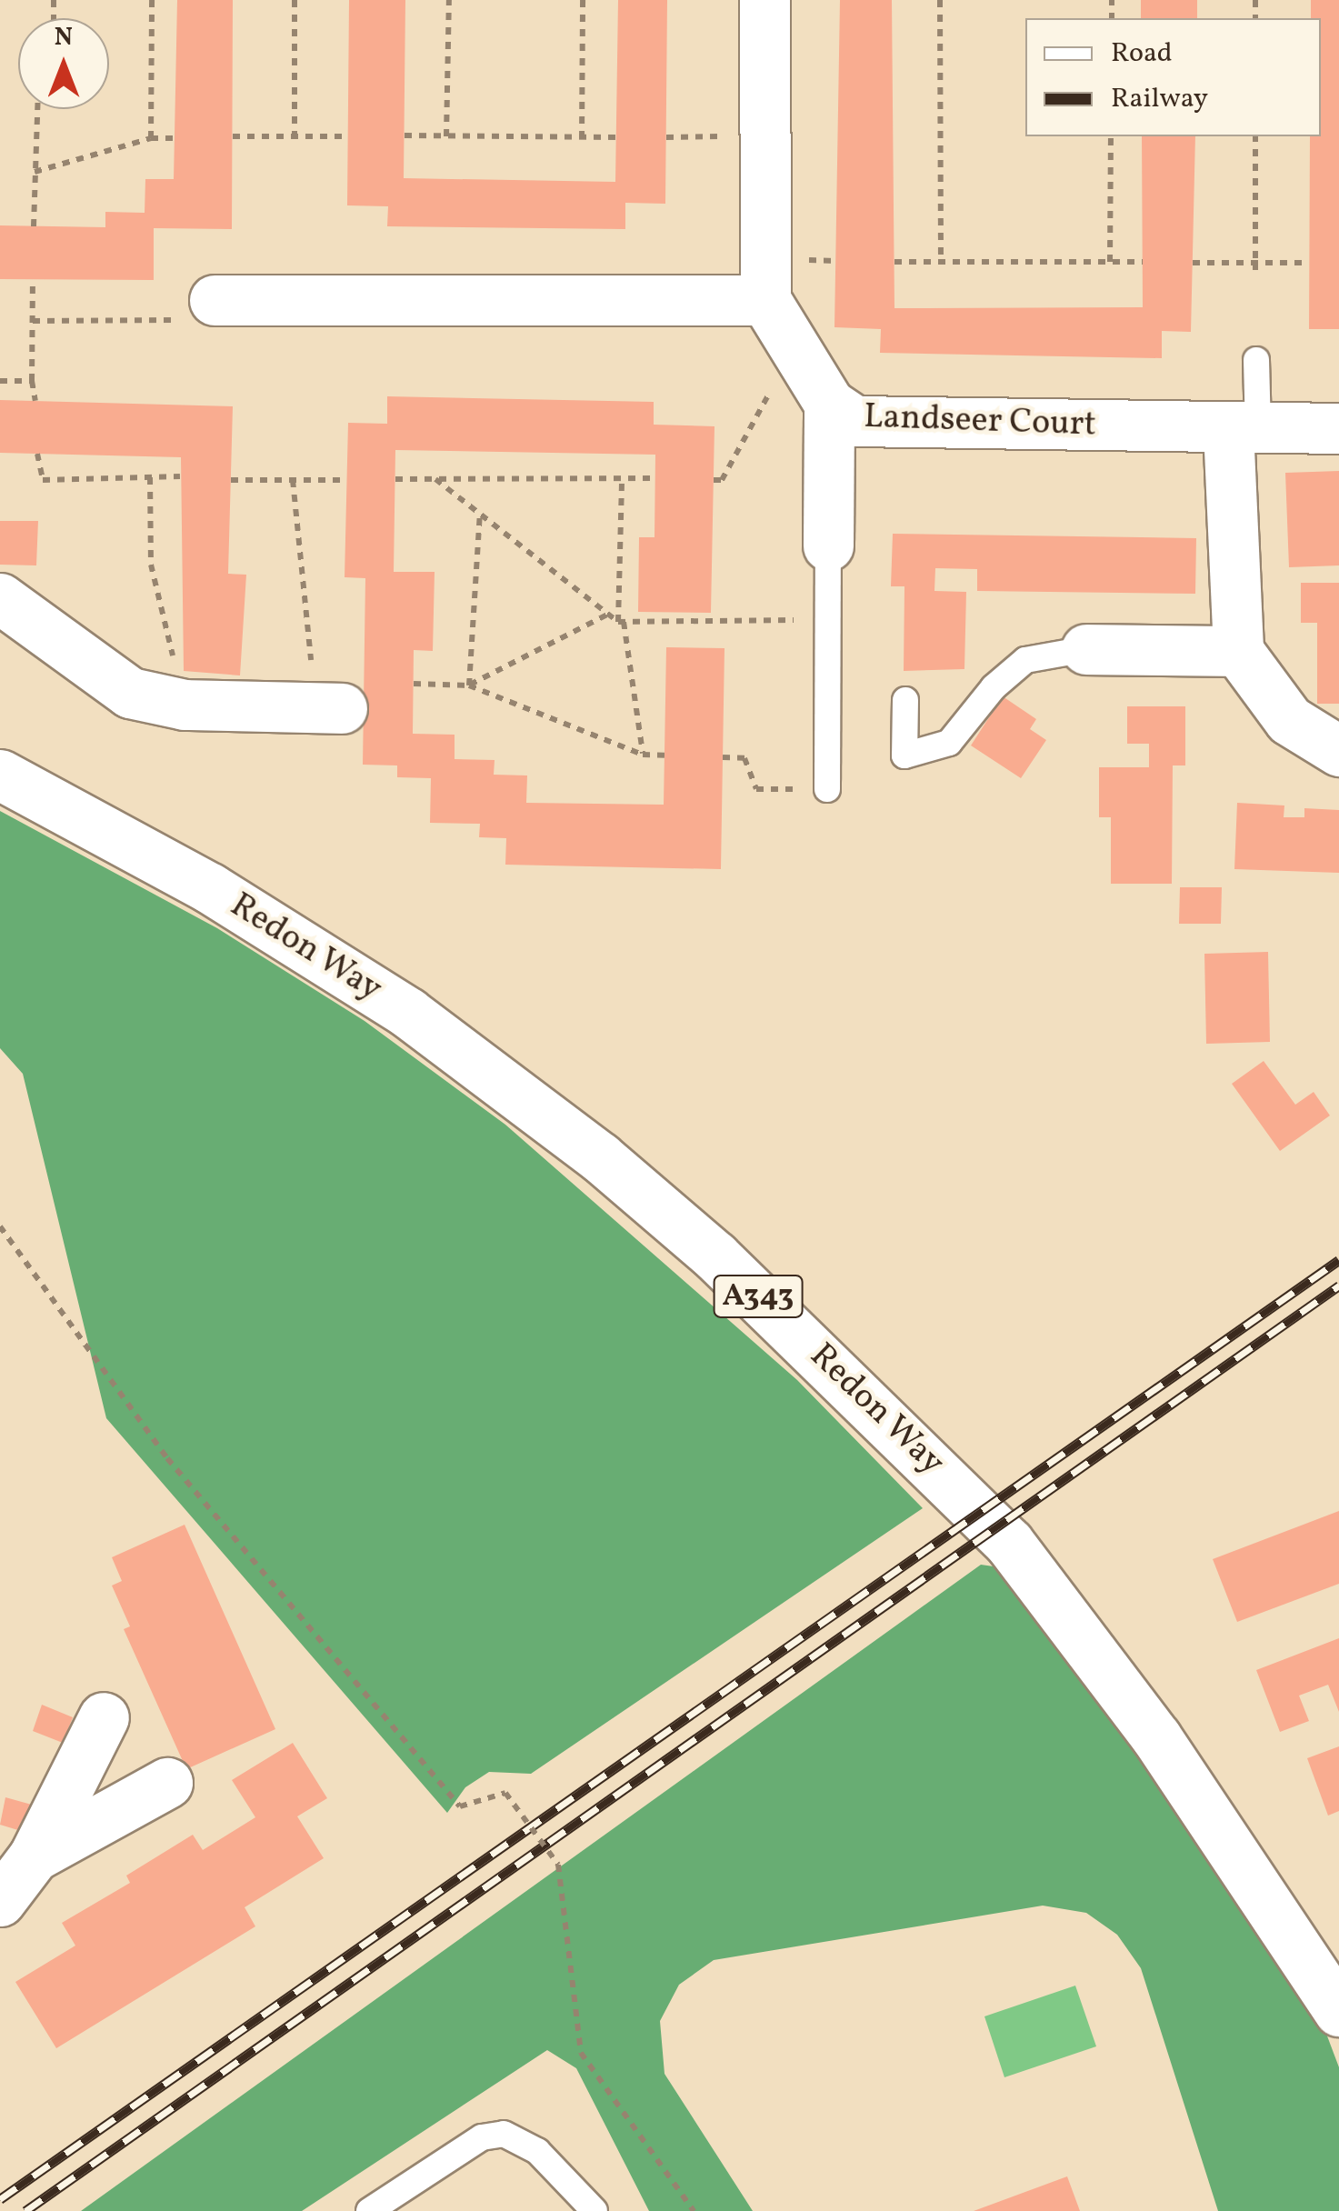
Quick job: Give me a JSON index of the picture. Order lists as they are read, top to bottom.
{
  "streets": {
    "street": ["Landseer Court", "Redon Way", "A343"]
  },
  "legend": ["Road", "Railway"],
  "north": "top"
}
